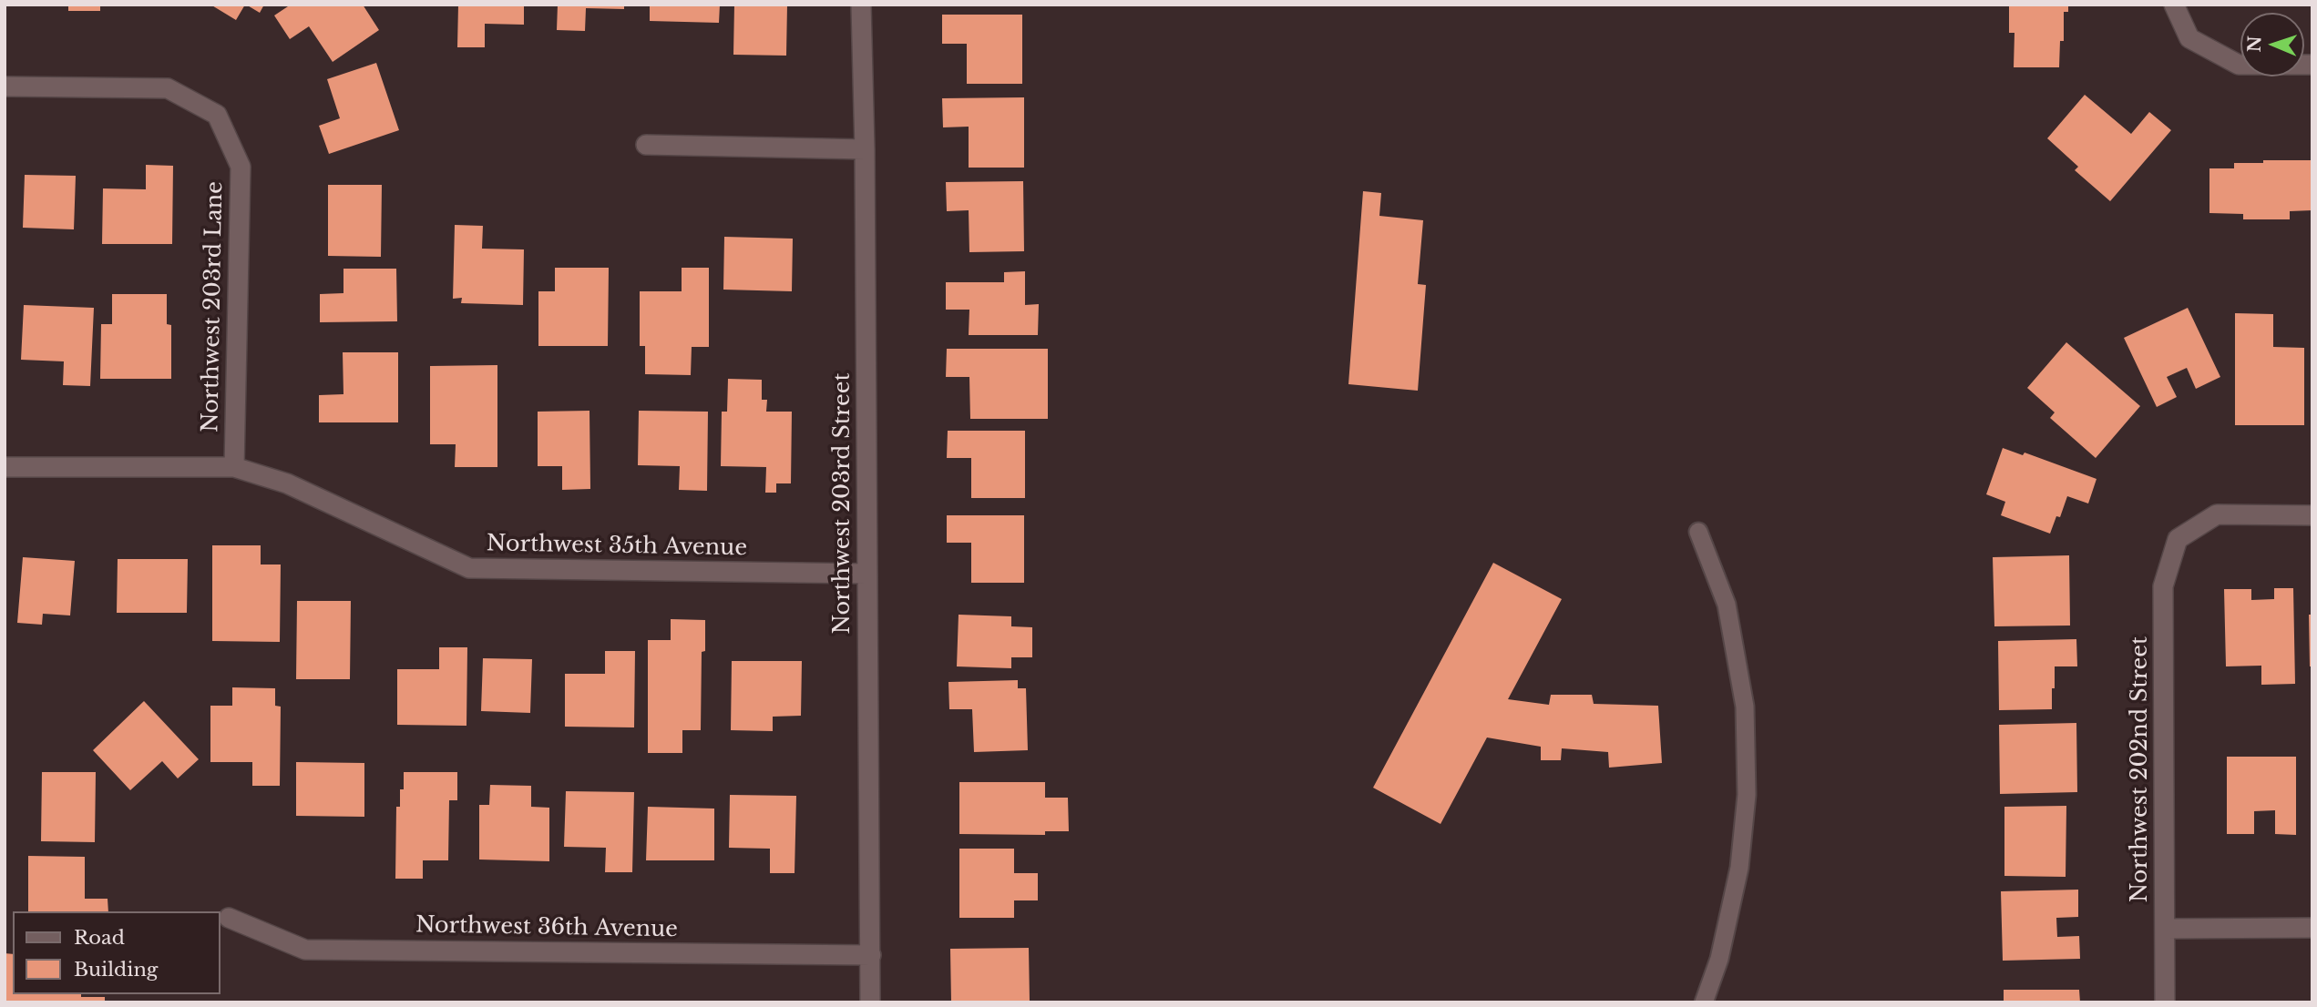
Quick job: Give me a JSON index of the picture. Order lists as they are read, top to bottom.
{
  "streets": {
    "street": [
      "Northwest 203rd Lane",
      "Northwest 203rd Street",
      "Northwest 35th Avenue",
      "Northwest 202nd Street",
      "Northwest 36th Avenue"
    ]
  },
  "crossings": [
    ["Northwest 203rd Lane", "Northwest 35th Avenue"],
    ["Northwest 203rd Street", "Northwest 35th Avenue"],
    ["Northwest 203rd Street", "Northwest 36th Avenue"]
  ],
  "legend": ["Road", "Building"],
  "north": "left"
}
